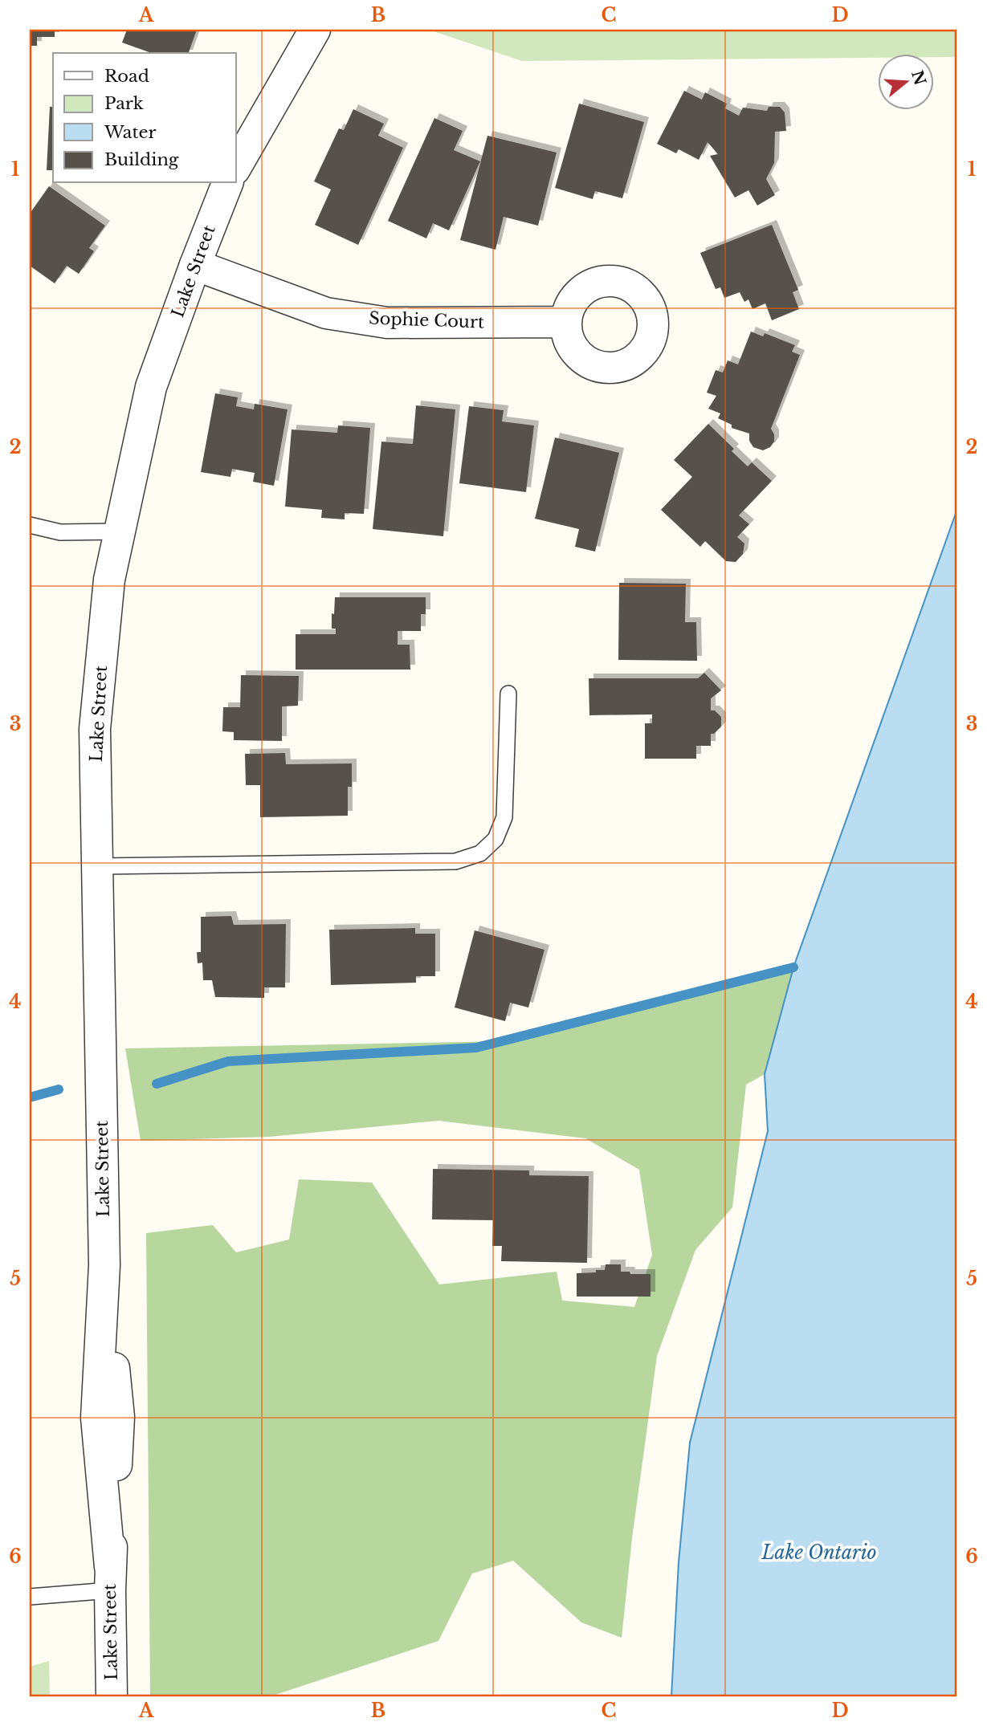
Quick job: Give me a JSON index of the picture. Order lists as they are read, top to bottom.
{
  "streets": {
    "street": ["Lake Street", "Sophie Court"]
  },
  "crossings": [
    ["Lake Street", "Sophie Court"]
  ],
  "water": ["Lake Ontario"],
  "legend": [
    "Road",
    "Park",
    "Water",
    "Building"
  ],
  "north": "right",
  "grid": {
    "columns": [
      "A",
      "B",
      "C",
      "D"
    ],
    "rows": [
      "1",
      "2",
      "3",
      "4",
      "5",
      "6"
    ]
  }
}
